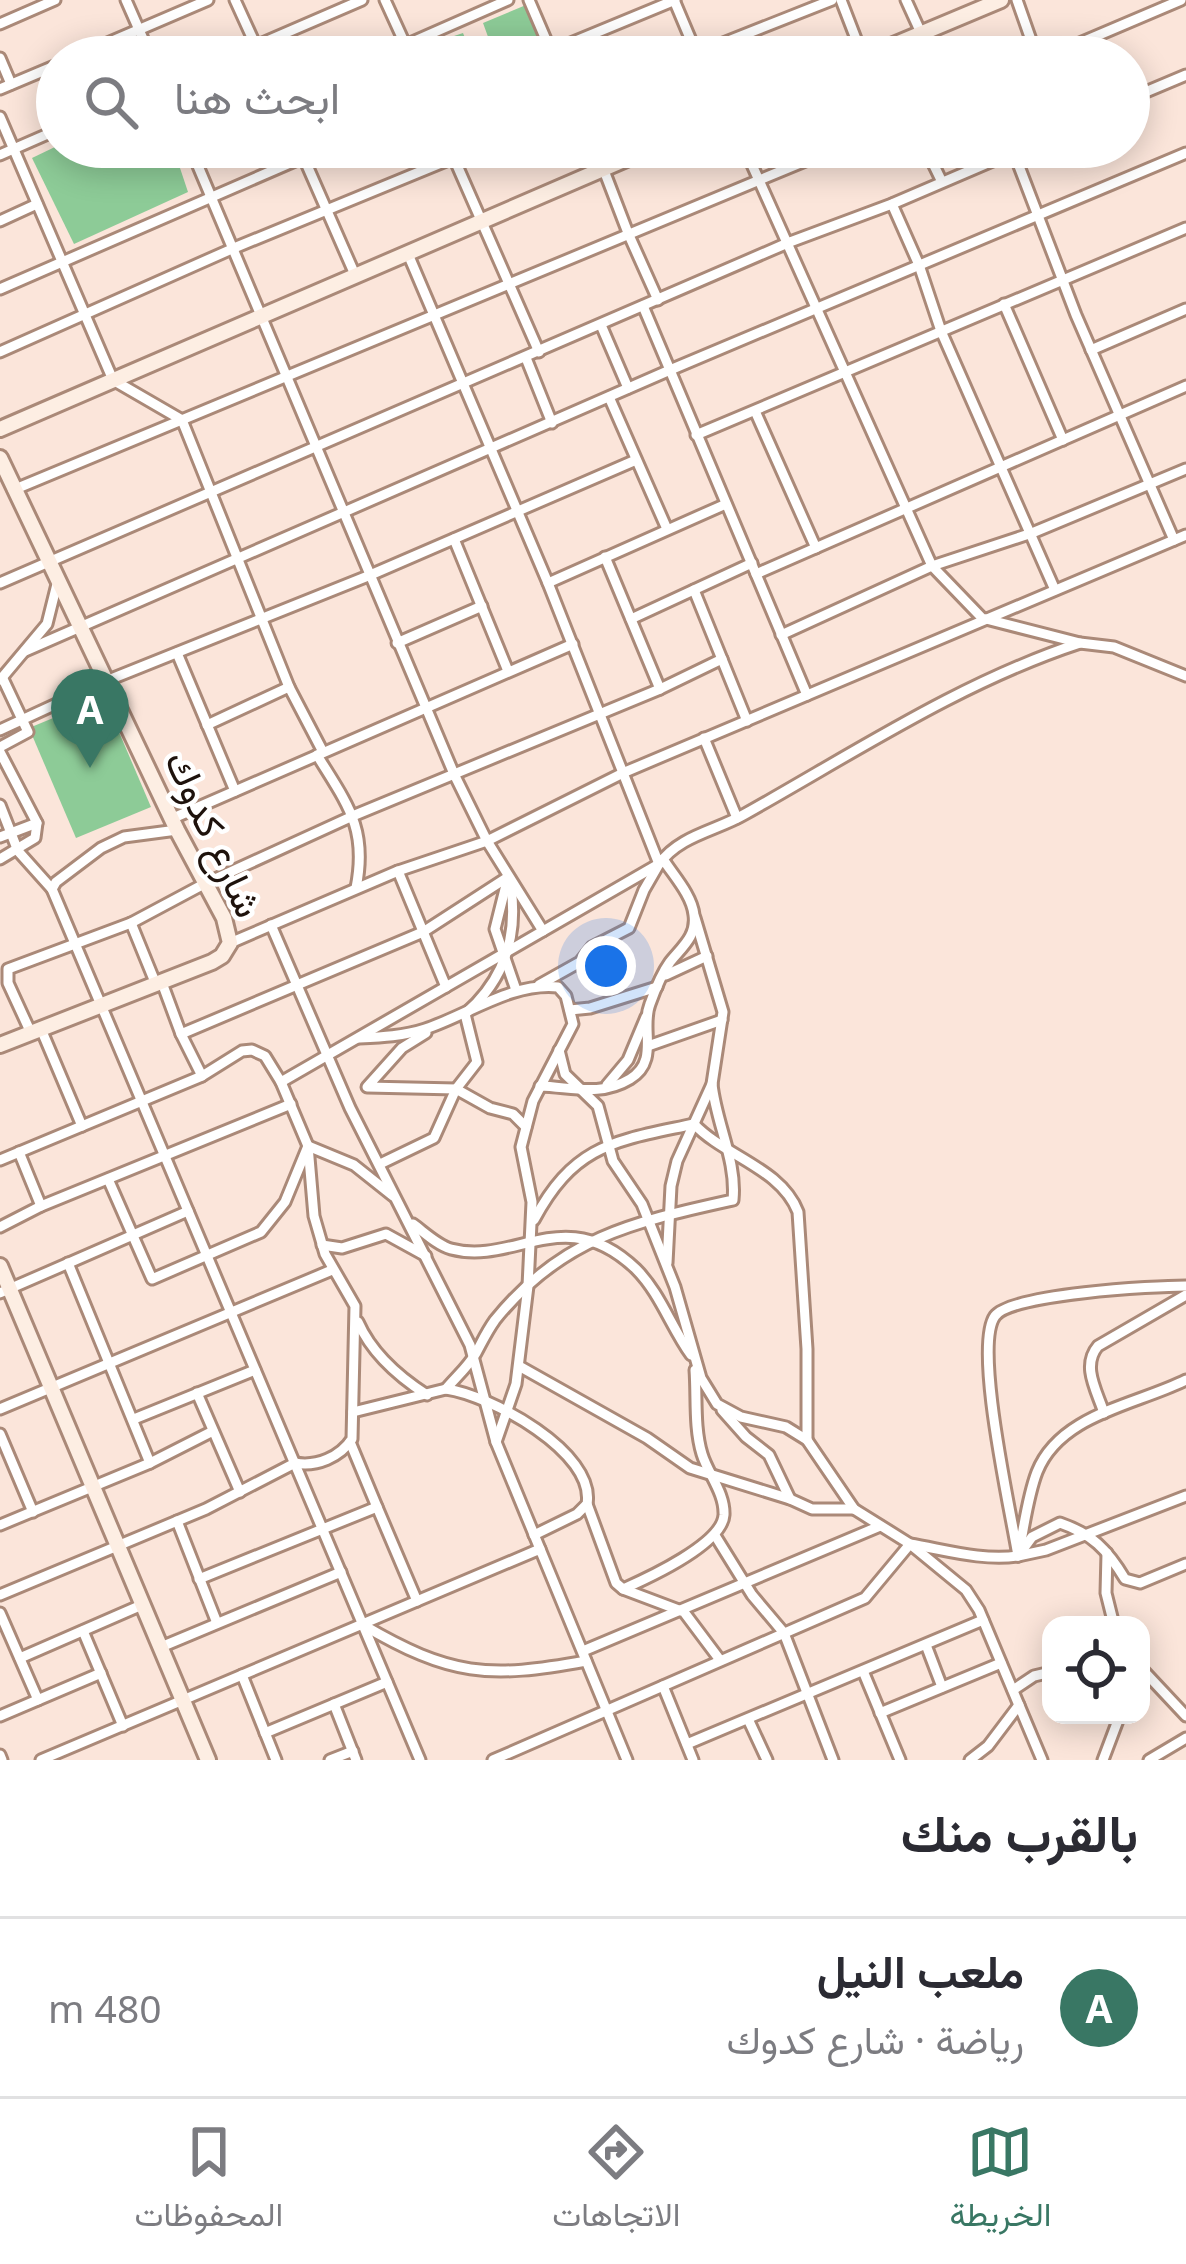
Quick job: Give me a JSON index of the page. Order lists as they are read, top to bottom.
{
  "streets": {
    "street": ["شارع كدوك"]
  },
  "page": {
    "search": "ابحث هنا",
    "pins": "A",
    "heading": "بالقرب منك",
    "list": [
      {
        "mark": "A",
        "name": "ملعب النيل",
        "note": "رياضة · شارع كدوك",
        "value": "480 m"
      }
    ],
    "nav": ["الخريطة", "الاتجاهات", "المحفوظات"]
  }
}
